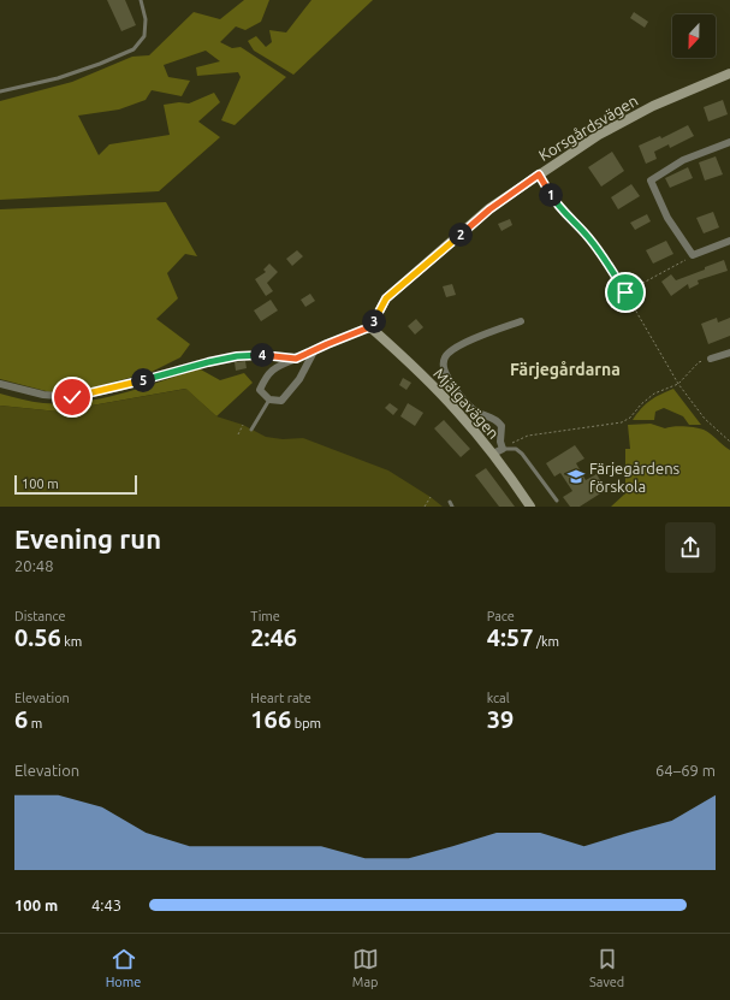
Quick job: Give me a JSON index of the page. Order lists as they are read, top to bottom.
{
  "streets": {
    "street": ["Korsgårdsvägen", "Mjälgavägen"]
  },
  "crossings": [
    ["Korsgårdsvägen", "Mjälgavägen"]
  ],
  "districts": ["Färjegårdarna"],
  "places": {
    "school or university": ["Färjegårdens förskola"]
  },
  "scale_bar": "100 m",
  "north": "bottom",
  "page": {
    "pins": [
      "1",
      "2",
      "3",
      "4",
      "5"
    ],
    "scale": "100 m",
    "heading": ["Evening run", "20:48"],
    "stats": [
      ["Distance", "0.56 km"],
      ["Time", "2:46"],
      ["Pace", "4:57 /km"],
      ["Elevation", "6 m"],
      ["Heart rate", "166 bpm"],
      ["kcal", "39"]
    ],
    "chart": ["Elevation", "64–69 m"],
    "list": [
      {
        "name": "100 m",
        "note": "4:43"
      }
    ],
    "tabs": ["Home", "Map", "Saved"]
  }
}
